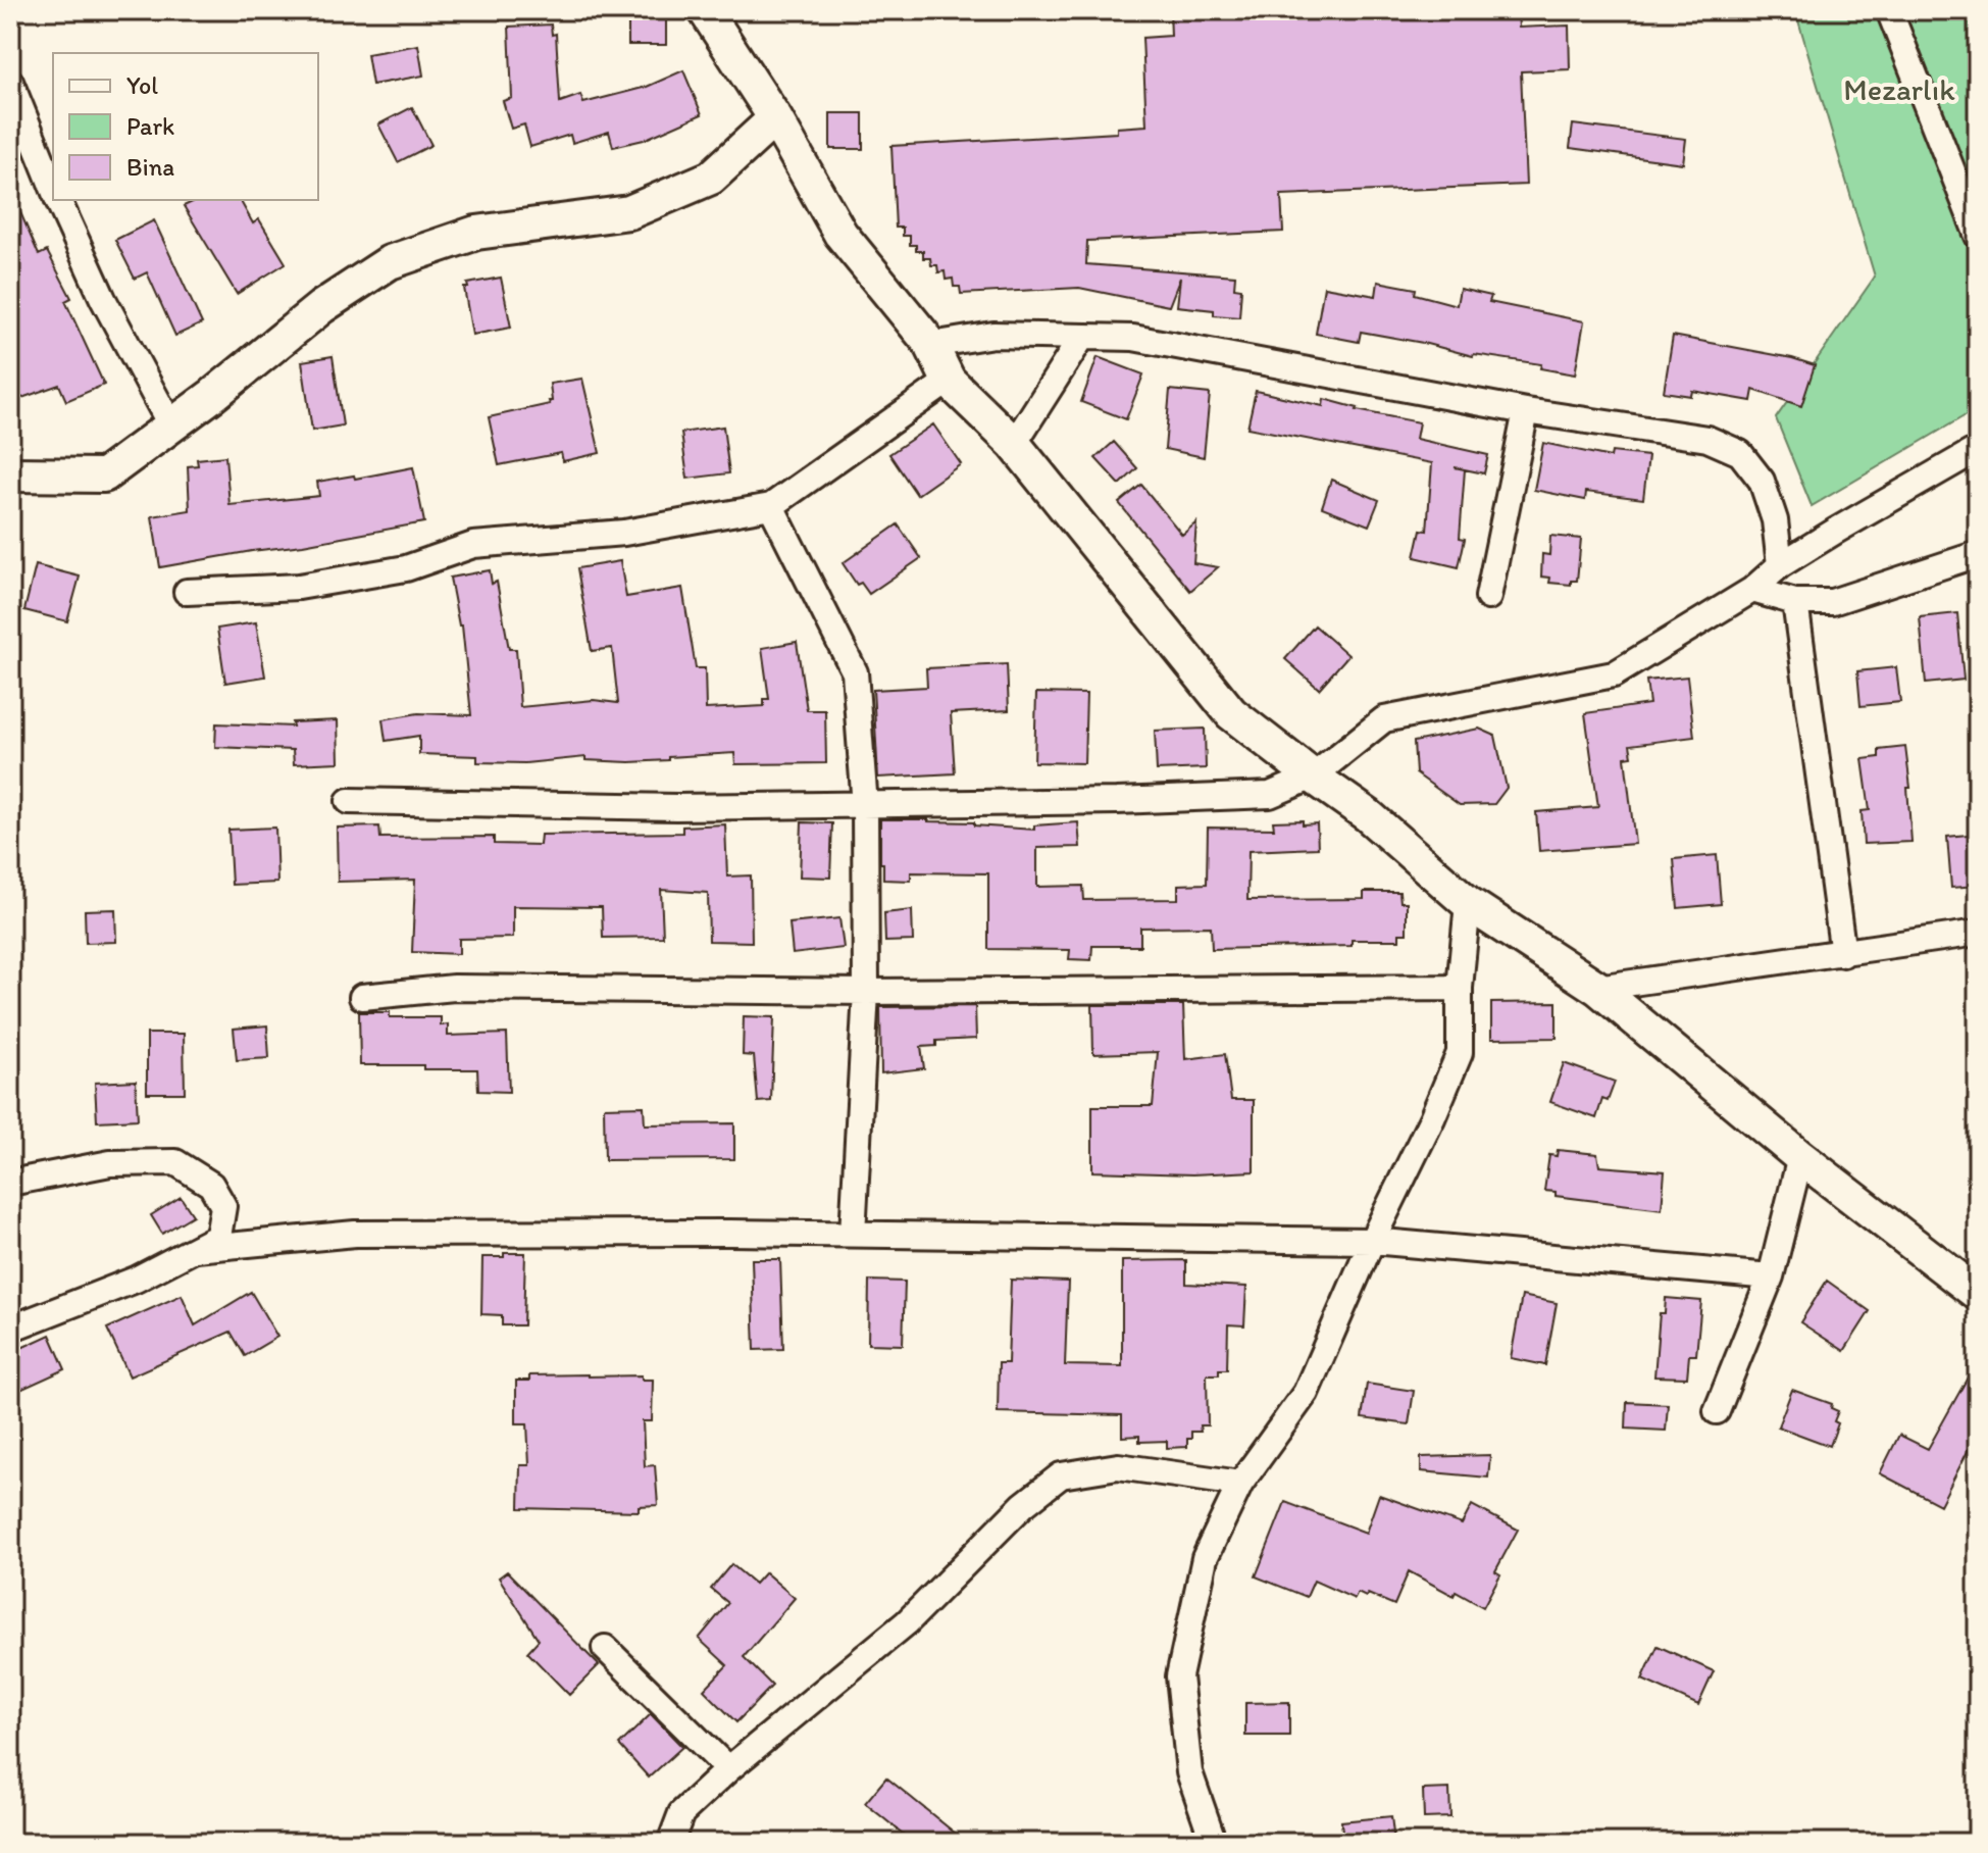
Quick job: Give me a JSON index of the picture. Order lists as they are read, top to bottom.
{
  "parks": ["Mezarlık"],
  "legend": ["Yol", "Park", "Bina"]
}
